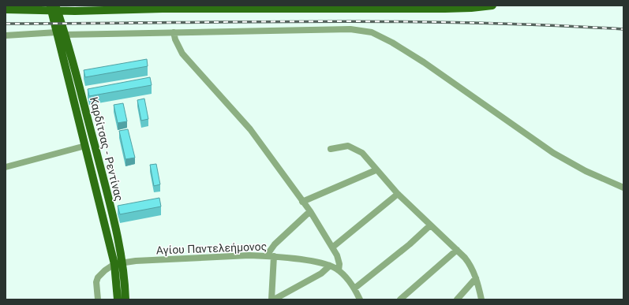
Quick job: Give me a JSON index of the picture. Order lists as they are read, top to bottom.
{
  "streets": {
    "main road": ["Καρδίτσας - Ρεντίνας"],
    "street": ["Αγίου Παντελεήμονος"]
  },
  "crossings": [
    ["Καρδίτσας - Ρεντίνας", "Αγίου Παντελεήμονος"]
  ]
}
